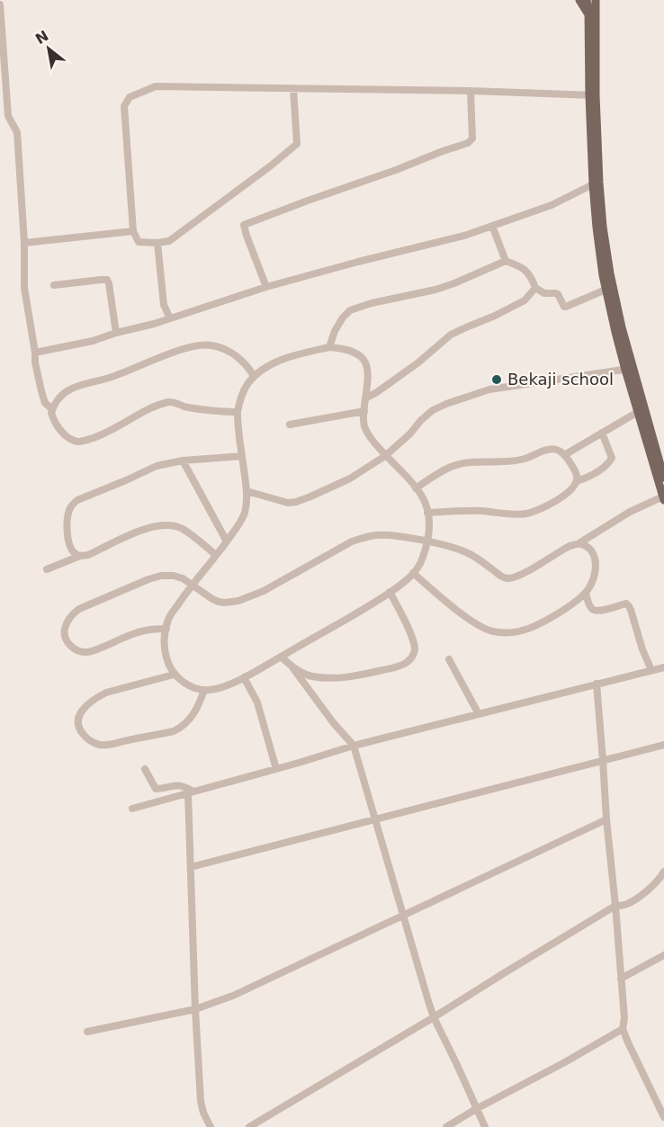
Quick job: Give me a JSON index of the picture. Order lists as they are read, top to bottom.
{
  "places": ["Bekaji school"],
  "north": "top left"
}
